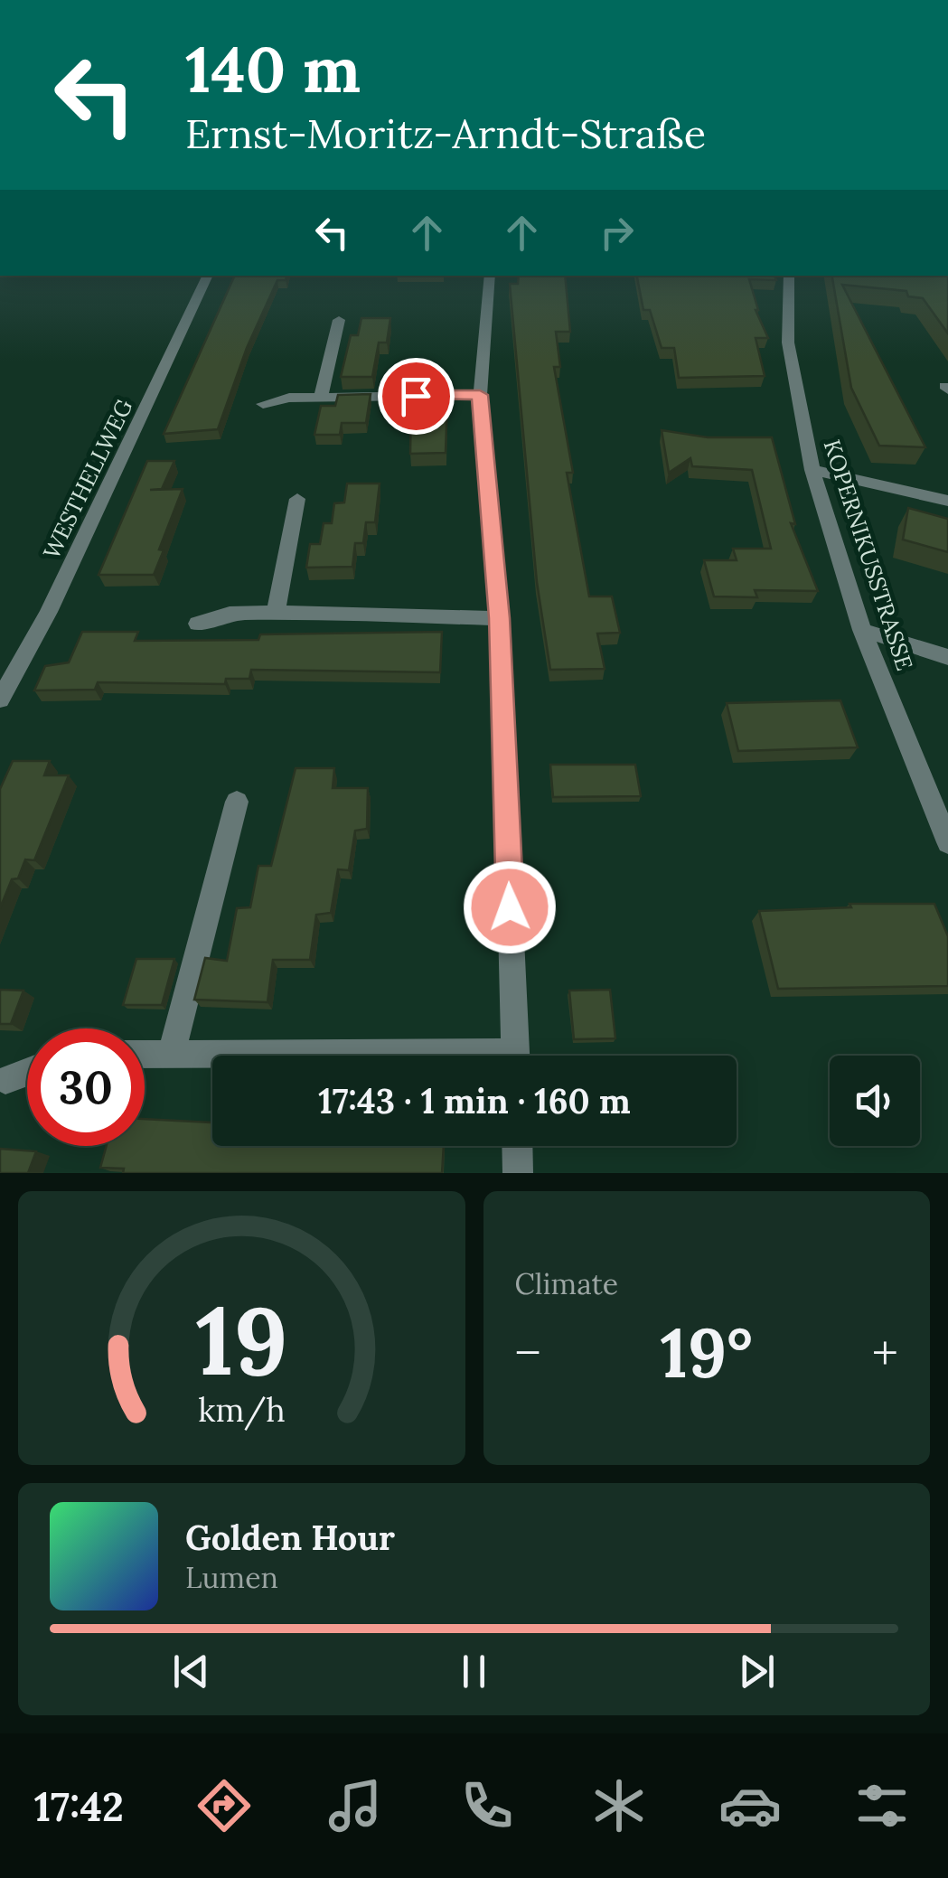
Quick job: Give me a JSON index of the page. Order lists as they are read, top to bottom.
{
  "streets": {
    "street": ["WESTHELLWEG", "KOPERNIKUSSTRASSE"]
  },
  "page": {
    "turn": ["140 m", "Ernst-Moritz-Arndt-Straße"],
    "limit": "30",
    "trip": "17:43 · 1 min · 160 m",
    "tile": "Climate",
    "heat": ["−", "19°", "+"],
    "song": ["Golden Hour", "Lumen"],
    "tabs": "17:42",
    "gauge": ["19", "km/h"]
  }
}
